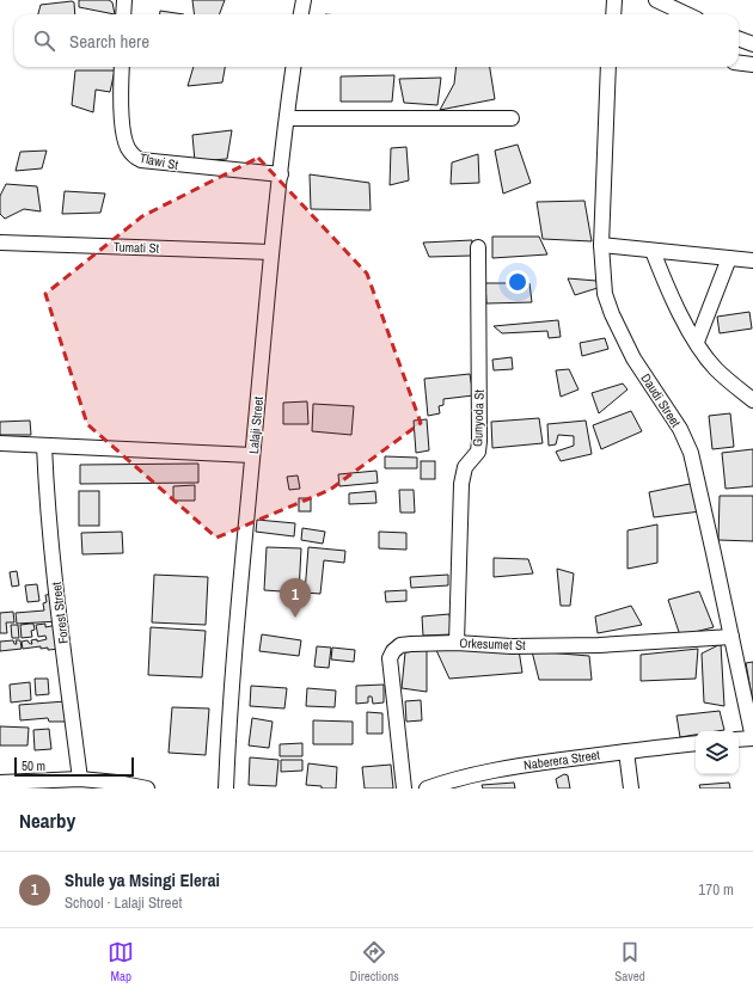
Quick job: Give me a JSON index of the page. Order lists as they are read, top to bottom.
{
  "streets": {
    "street": [
      "Tlawi St",
      "Tumati St",
      "Daudi Street",
      "Gunyoda St",
      "Lalaji Street",
      "Forest Street",
      "Orkesumet St",
      "Naberera Street"
    ]
  },
  "crossings": [
    ["Tlawi St", "Lalaji Street"],
    ["Tumati St", "Lalaji Street"],
    ["Daudi Street", "Orkesumet St"],
    ["Gunyoda St", "Orkesumet St"]
  ],
  "scale_bar": "50 m",
  "page": {
    "search": "Search here",
    "pins": "1",
    "scale": "50 m",
    "heading": "Nearby",
    "list": [
      {
        "mark": "1",
        "name": "Shule ya Msingi Elerai",
        "note": "School · Lalaji Street",
        "value": "170 m"
      }
    ],
    "nav": ["Map", "Directions", "Saved"]
  }
}
